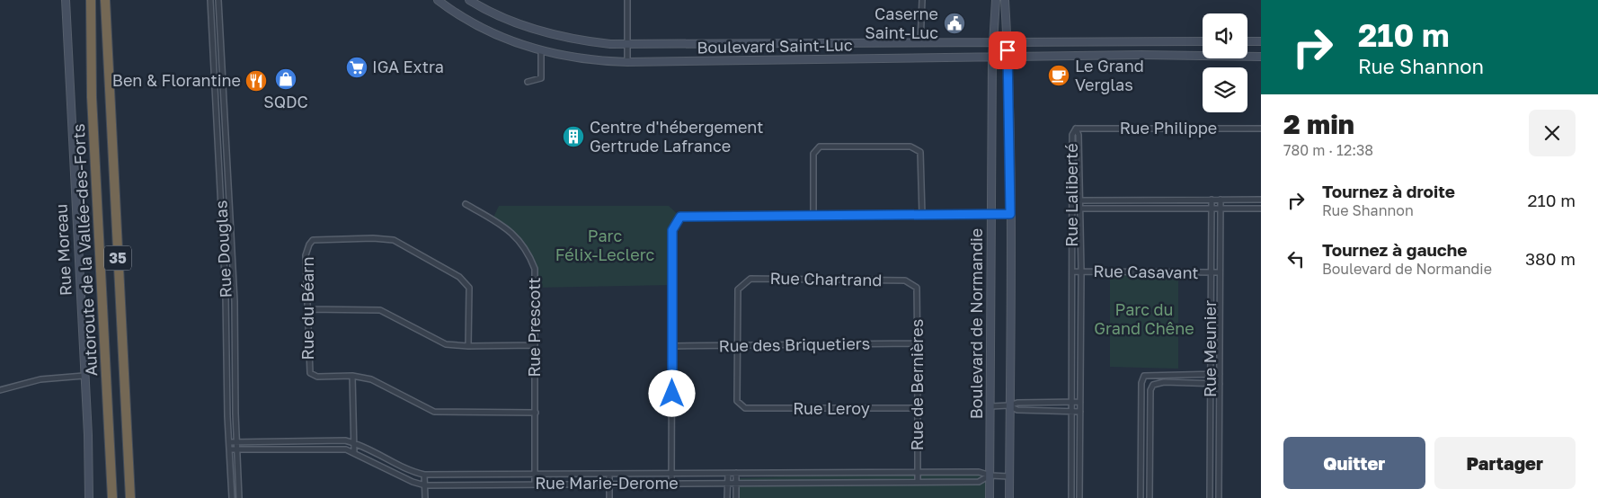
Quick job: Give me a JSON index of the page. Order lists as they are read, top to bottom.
{
  "streets": {
    "highway": ["Autoroute de la Vallée-des-Forts", "35"],
    "street": [
      "Boulevard Saint-Luc",
      "Rue Philippe",
      "Rue Laliberté",
      "Rue Douglas",
      "Rue Moreau",
      "Rue Casavant",
      "Rue Chartrand",
      "Rue du Béarn",
      "Boulevard de Normandie",
      "Rue Prescott",
      "Rue des Briquetiers",
      "Rue Meunier",
      "Rue de Bernières",
      "Rue Leroy",
      "Rue Marie-Derome"
    ]
  },
  "crossings": [
    ["Boulevard Saint-Luc", "Boulevard de Normandie"],
    ["Rue Philippe", "Rue Laliberté"],
    ["Rue Laliberté", "Rue Casavant"],
    ["Rue Douglas", "Rue Marie-Derome"],
    ["Rue Casavant", "Rue Meunier"],
    ["Rue Chartrand", "Rue des Briquetiers"],
    ["Rue Chartrand", "Rue de Bernières"],
    ["Rue Chartrand", "Rue Leroy"],
    ["Rue du Béarn", "Rue Prescott"],
    ["Boulevard de Normandie", "Rue Marie-Derome"],
    ["Rue Prescott", "Rue Marie-Derome"],
    ["Rue des Briquetiers", "Rue de Bernières"],
    ["Rue des Briquetiers", "Rue Leroy"],
    ["Rue de Bernières", "Rue Leroy"],
    ["Rue de Bernières", "Rue Marie-Derome"]
  ],
  "parks": ["Parc Félix-Leclerc", "Parc du Grand Chêne"],
  "places": {
    "public building": ["Caserne Saint-Luc"],
    "supermarket": ["IGA Extra"],
    "cafe": ["Le Grand Verglas"],
    "shop": ["SQDC"],
    "restaurant": ["Ben & Florantine"],
    "building": ["Centre d'hébergement Gertrude Lafrance"]
  },
  "page": {
    "turn": ["210 m", "Rue Shannon"],
    "heading": ["2 min", "780 m · 12:38"],
    "list": [
      {
        "name": "Tournez à droite",
        "note": "Rue Shannon",
        "value": "210 m"
      },
      {
        "name": "Tournez à gauche",
        "note": "Boulevard de Normandie",
        "value": "380 m"
      }
    ],
    "buttons": ["Quitter", "Partager"]
  }
}
